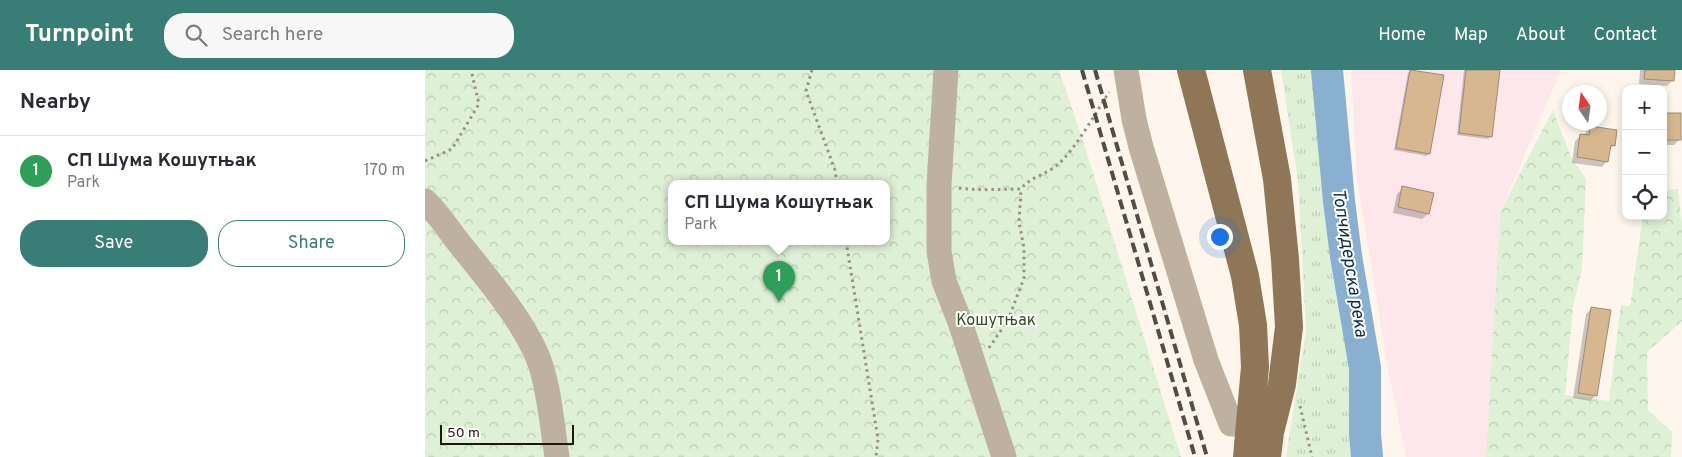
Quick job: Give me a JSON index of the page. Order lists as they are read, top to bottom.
{
  "water": ["Топчидерска река"],
  "parks": ["Кошутњак"],
  "scale_bar": "50 m",
  "north": "top",
  "page": {
    "header": "Turnpoint",
    "search": "Search here",
    "nav": [
      "Home",
      "Map",
      "About",
      "Contact"
    ],
    "heading": "Nearby",
    "map_buttons": ["+", "−"],
    "list": [
      {
        "mark": "1",
        "name": "СП Шума Кошутњак",
        "note": "Park",
        "value": "170 m"
      }
    ],
    "popup": ["СП Шума Кошутњак", "Park"],
    "buttons": ["Save", "Share"],
    "pins": "1",
    "scale": "50 m"
  }
}
